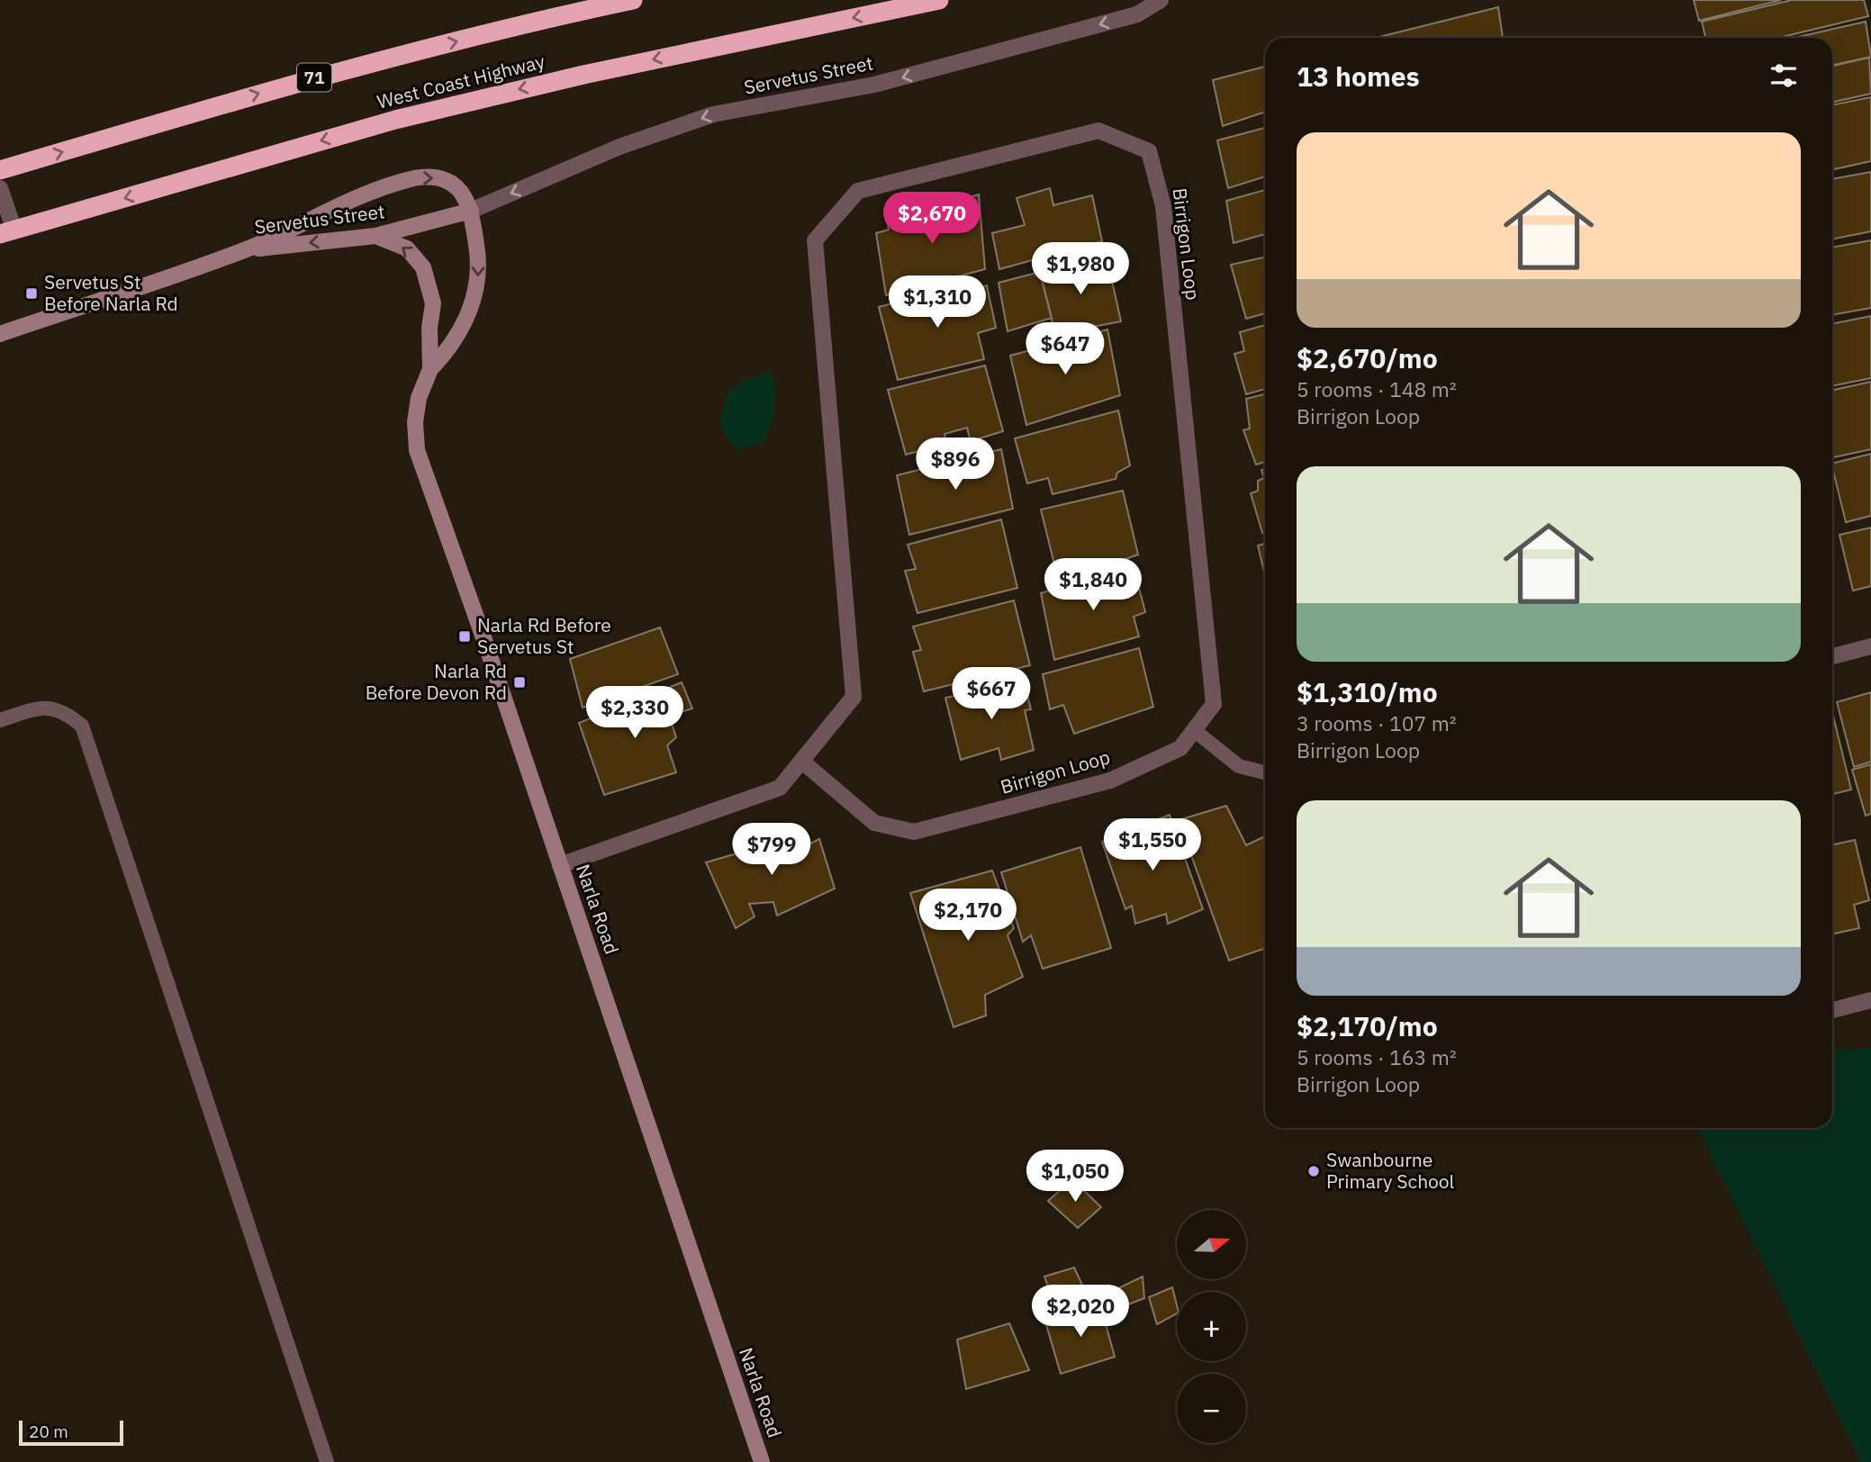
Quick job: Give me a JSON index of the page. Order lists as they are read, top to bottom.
{
  "streets": {
    "highway": ["71", "West Coast Highway"],
    "street": ["Servetus Street", "Birrigon Loop", "Narla Road"]
  },
  "crossings": [
    ["Servetus Street", "Narla Road"],
    ["Birrigon Loop", "Narla Road"]
  ],
  "places": {
    "transit": ["Servetus St Before Narla Rd", "Narla Rd Before Servetus St", "Narla Rd Before Devon Rd"],
    "other": ["Swanbourne Primary School"]
  },
  "scale_bar": "20 m",
  "north": "right",
  "page": {
    "heading": "13 homes",
    "list": [
      {
        "name": "$2,670/mo",
        "note": "5 rooms · 148 m² · Birrigon Loop"
      },
      {
        "name": "$1,310/mo",
        "note": "3 rooms · 107 m² · Birrigon Loop"
      },
      {
        "name": "$2,170/mo",
        "note": "5 rooms · 163 m² · Birrigon Loop"
      }
    ],
    "price": [
      "$2,670",
      "$1,980",
      "$1,310",
      "$647",
      "$896",
      "$1,840",
      "$667",
      "$2,330",
      "$1,550",
      "$799",
      "$2,170",
      "$1,050",
      "$2,020"
    ],
    "map_buttons": ["+", "−"],
    "scale": "20 m"
  }
}
